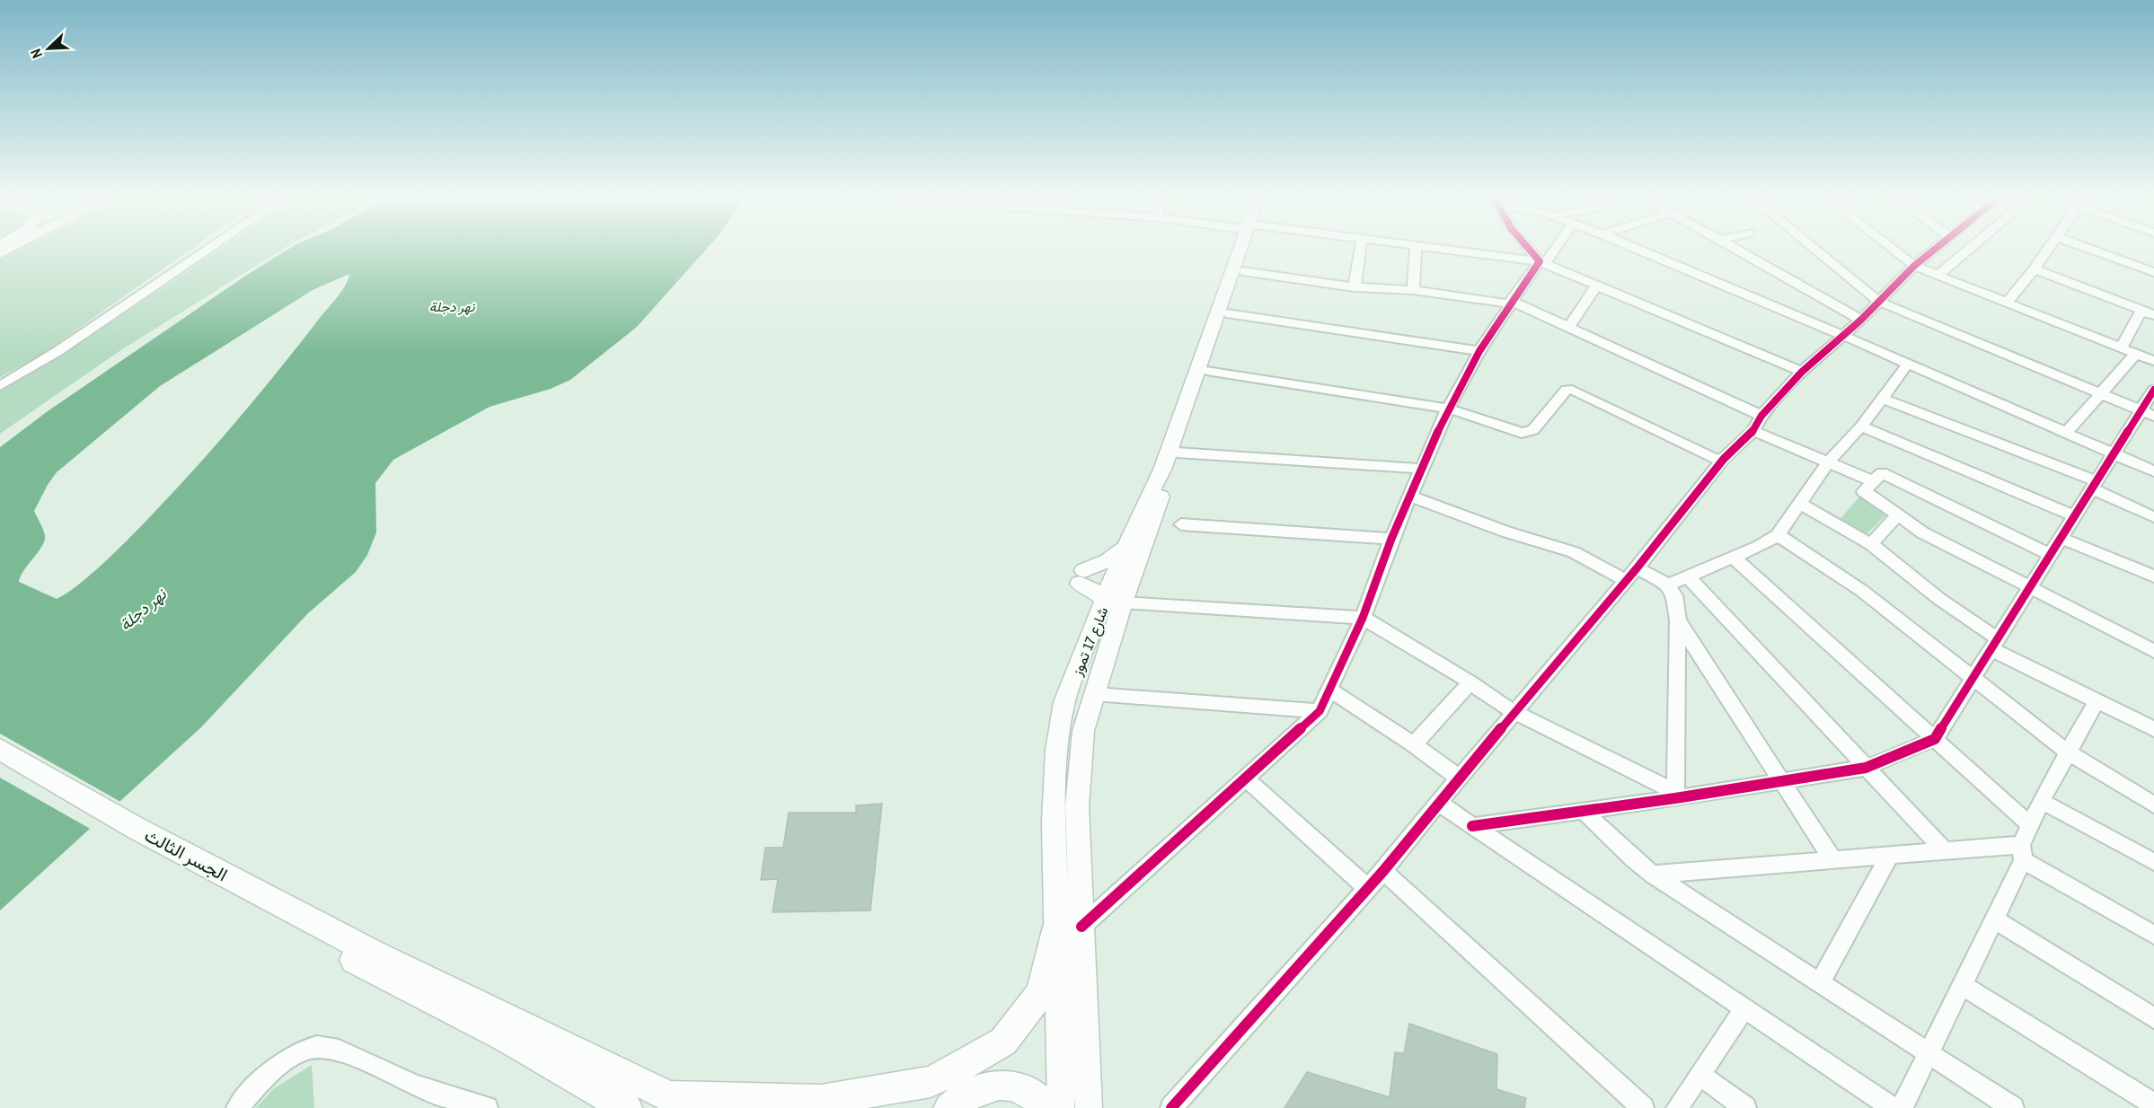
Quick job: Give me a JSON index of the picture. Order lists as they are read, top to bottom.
{
  "streets": {
    "highway": ["الجسر الثالث"],
    "main road": ["شارع 17 تموز"]
  },
  "water": ["نهر دجلة"],
  "north": "bottom left"
}
